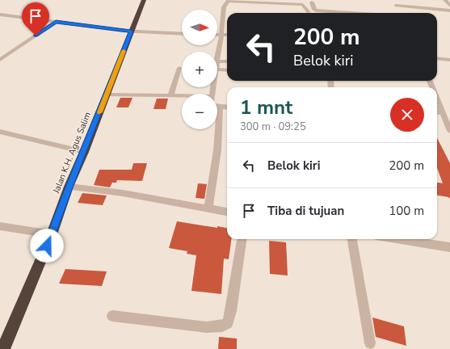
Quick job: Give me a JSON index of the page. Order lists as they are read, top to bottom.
{
  "streets": {
    "highway": ["Jalan K.H. Agus Salim"]
  },
  "north": "right",
  "page": {
    "map_buttons": ["+", "−"],
    "turn": ["200 m", "Belok kiri"],
    "heading": ["1 mnt", "300 m · 09:25"],
    "list": [
      {
        "name": "Belok kiri",
        "value": "200 m"
      },
      {
        "name": "Tiba di tujuan",
        "value": "100 m"
      }
    ]
  }
}
